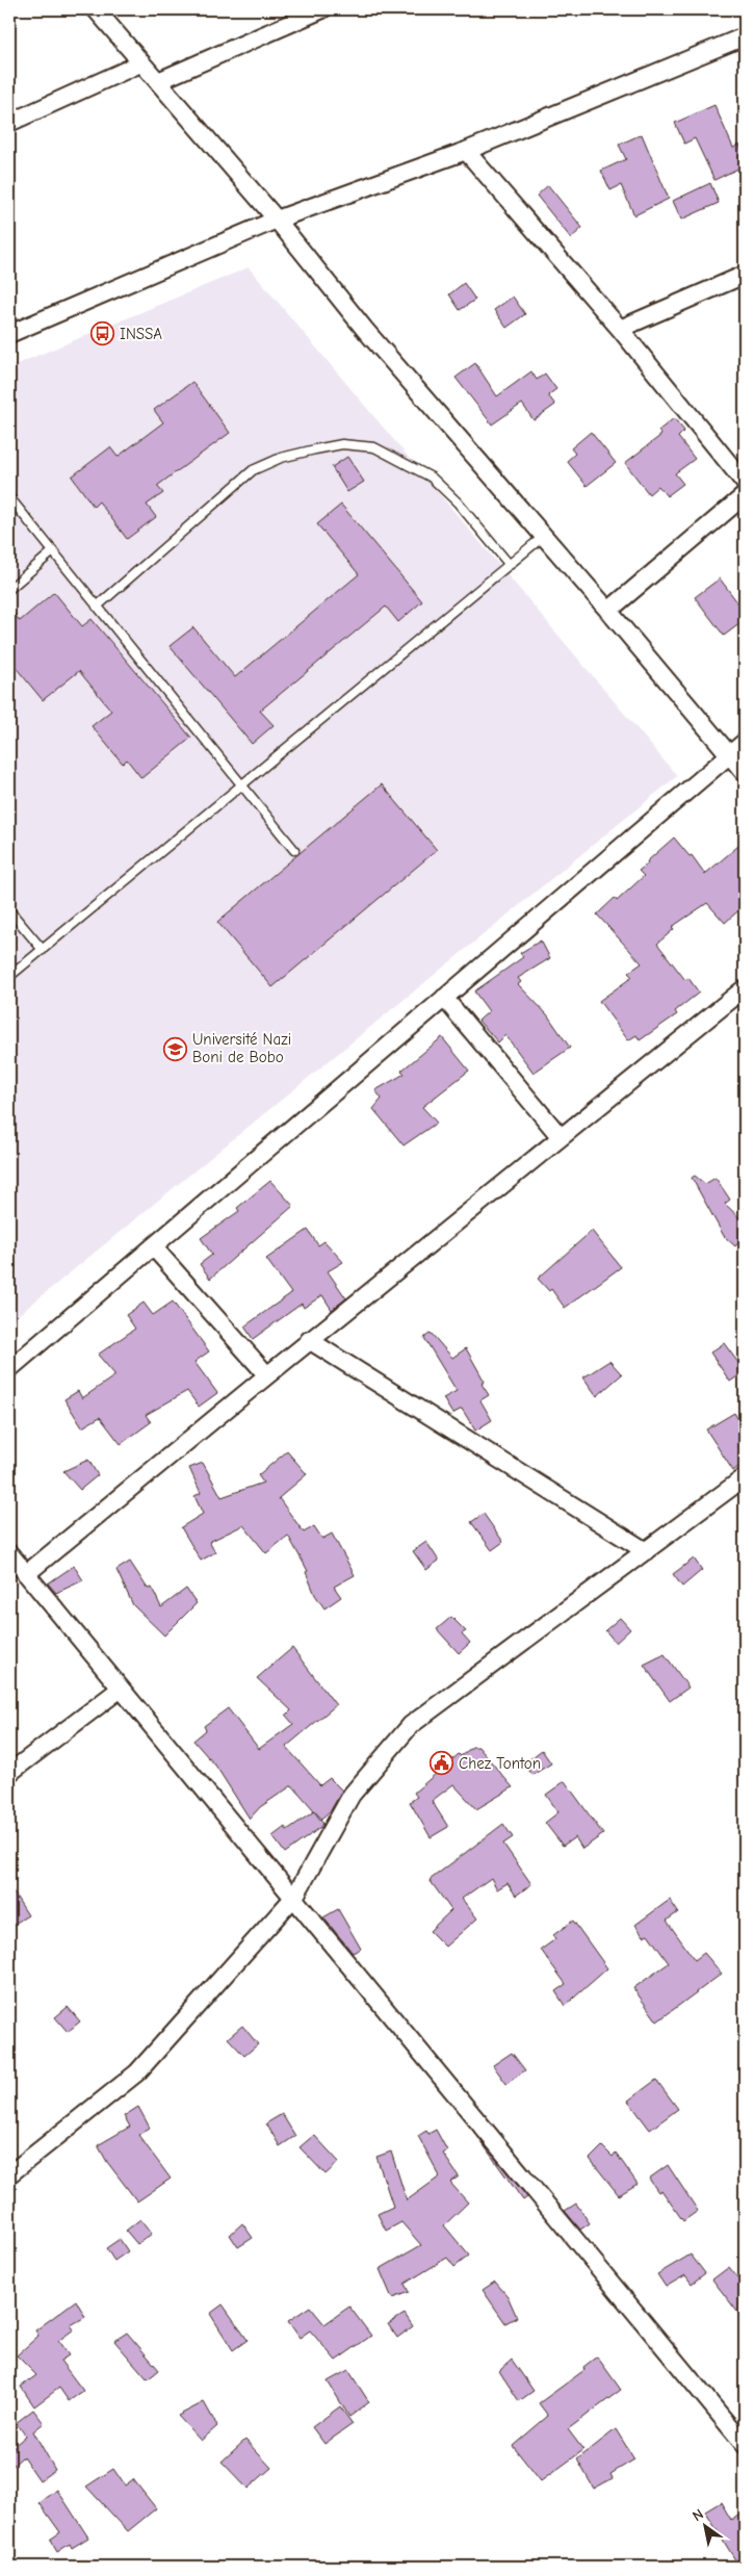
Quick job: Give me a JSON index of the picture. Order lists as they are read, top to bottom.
{
  "places": {
    "bus stop": ["INSSA"],
    "school or university": ["Université Nazi Boni de Bobo"],
    "public building": ["Chez Tonton"]
  },
  "north": "top left"
}
